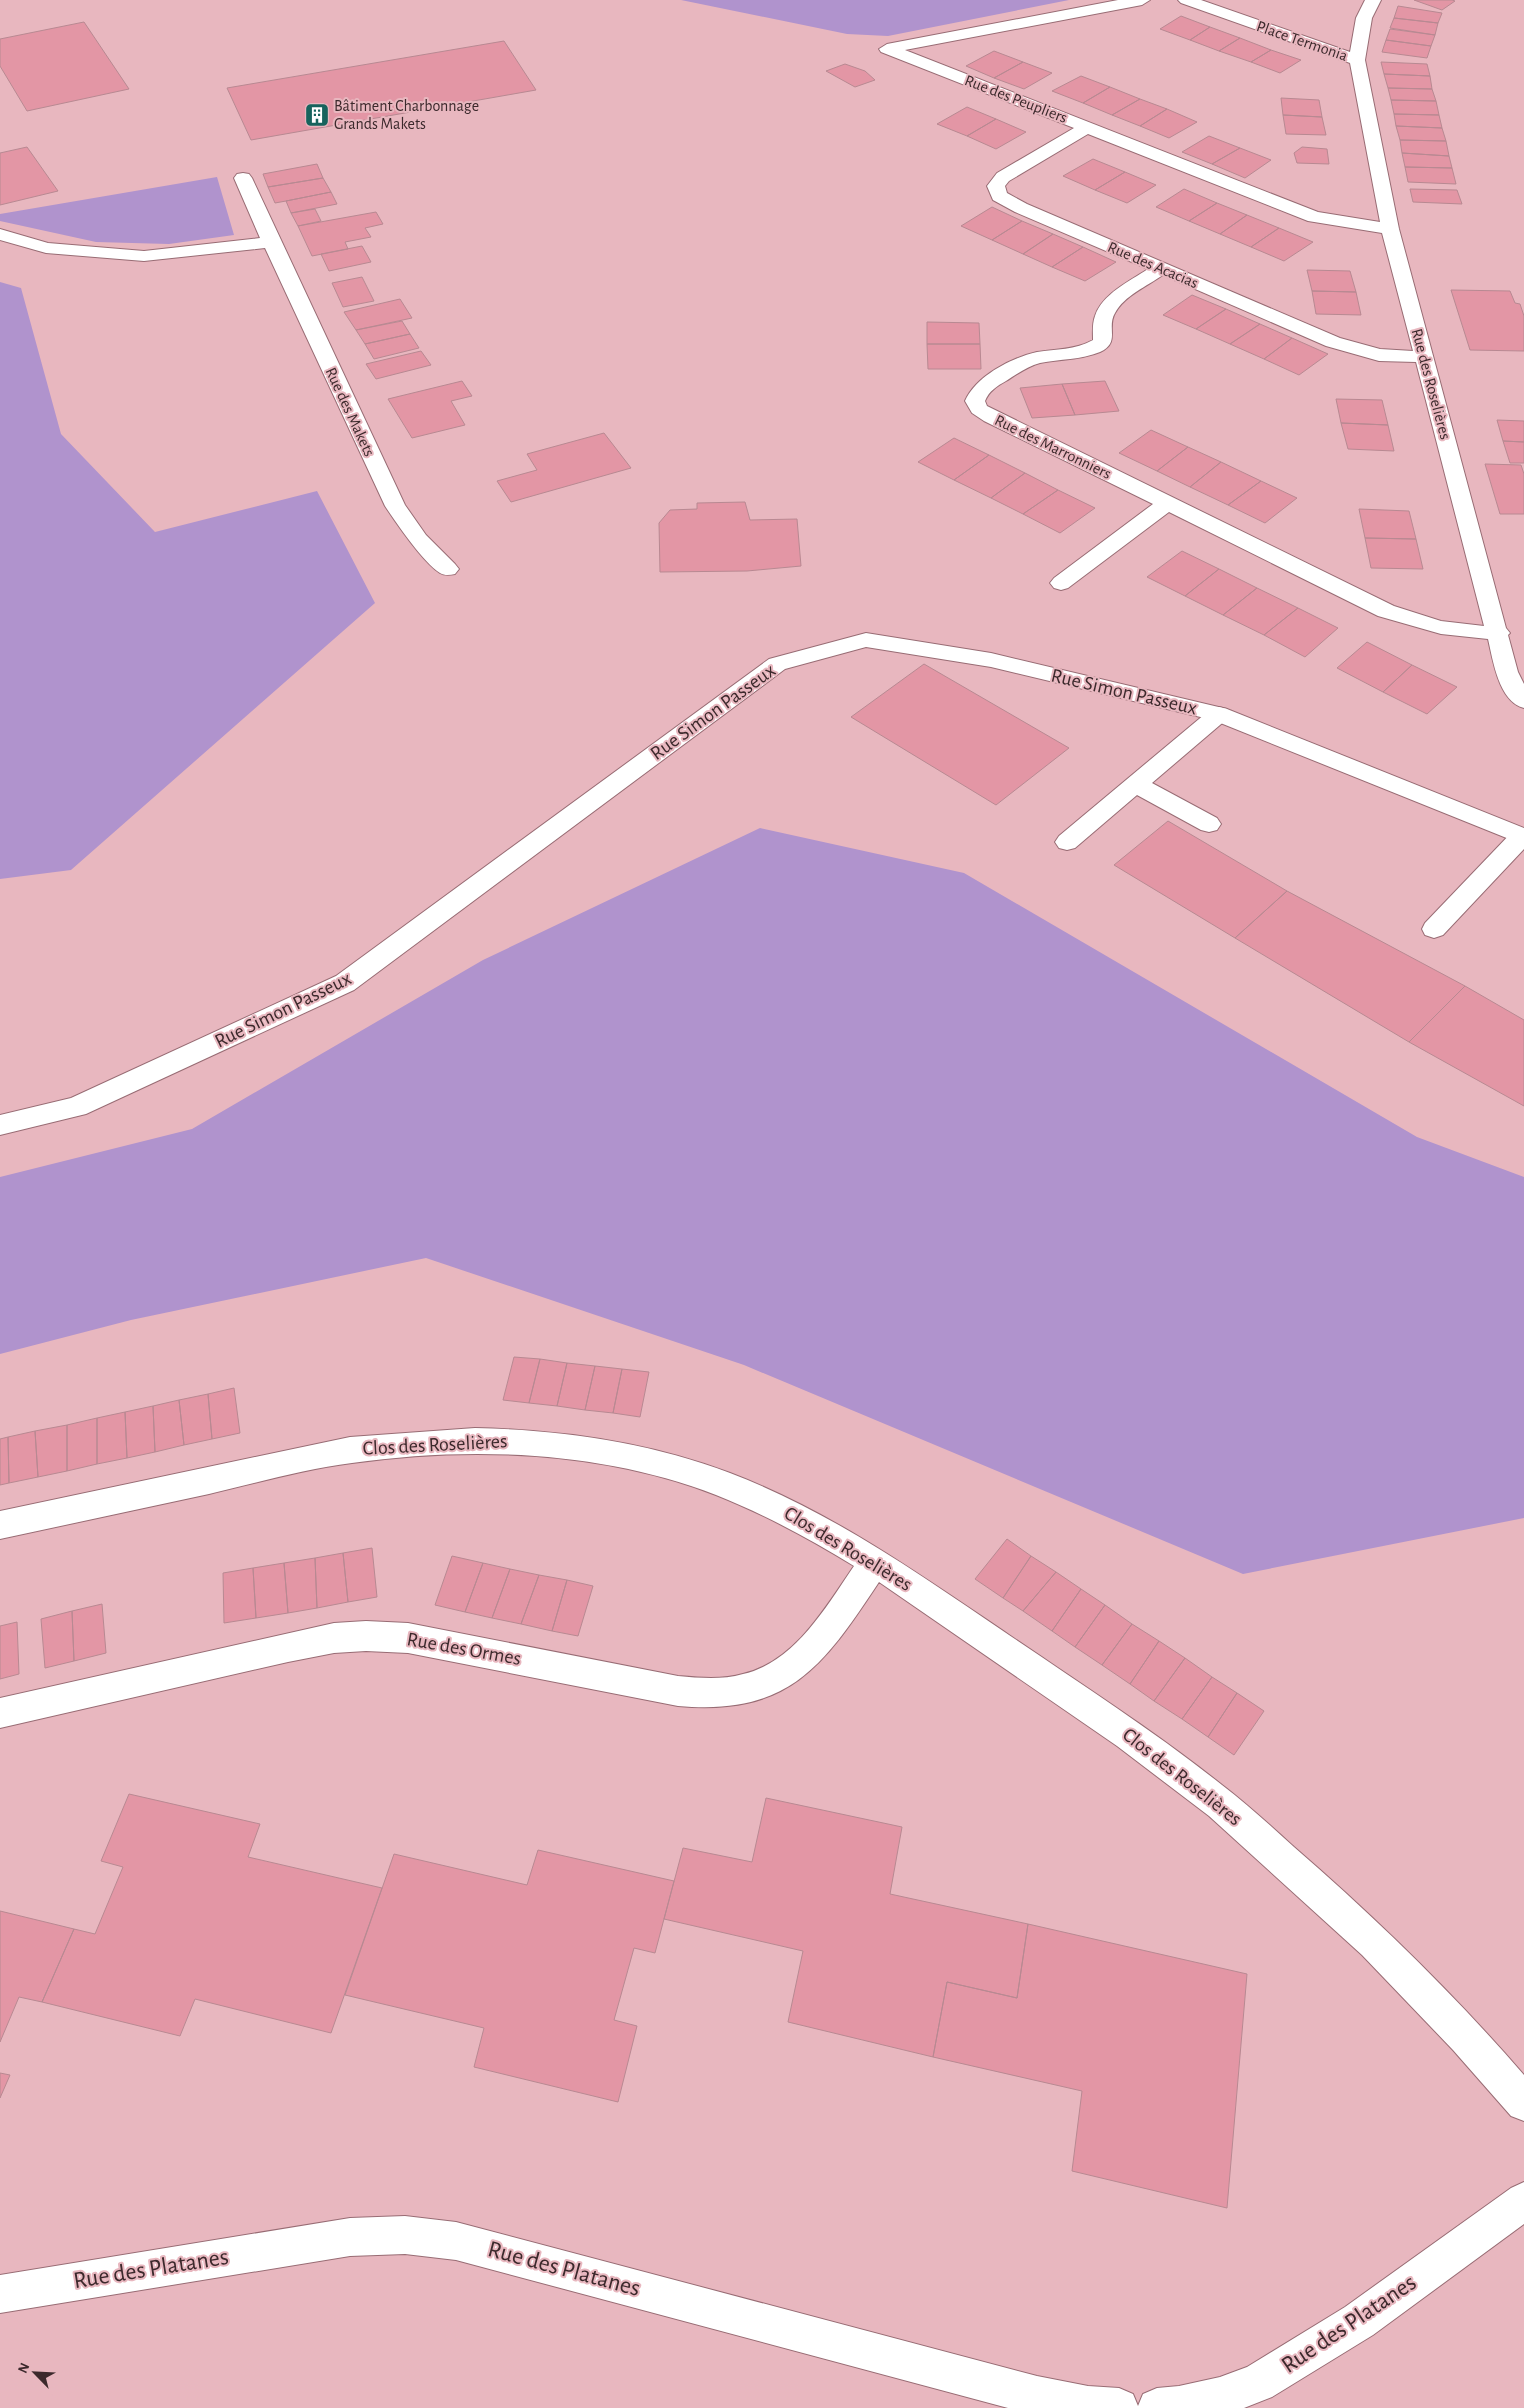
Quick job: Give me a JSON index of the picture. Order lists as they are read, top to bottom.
{
  "streets": {
    "street": [
      "Place Termonia",
      "Rue des Peupliers",
      "Rue des Acacias",
      "Rue des Roselières",
      "Rue des Makets",
      "Rue des Marronniers",
      "Rue Simon Passeux",
      "Clos des Roselières",
      "Rue des Ormes",
      "Rue des Platanes"
    ]
  },
  "crossings": [
    ["Place Termonia", "Rue des Roselières"],
    ["Rue des Peupliers", "Rue des Acacias"],
    ["Rue des Peupliers", "Rue des Roselières"],
    ["Rue des Acacias", "Rue des Roselières"],
    ["Rue des Acacias", "Rue des Marronniers"],
    ["Rue des Roselières", "Rue des Marronniers"],
    ["Clos des Roselières", "Rue des Ormes"]
  ],
  "places": {
    "building": ["Bâtiment Charbonnage Grands Makets"]
  },
  "north": "top left"
}
